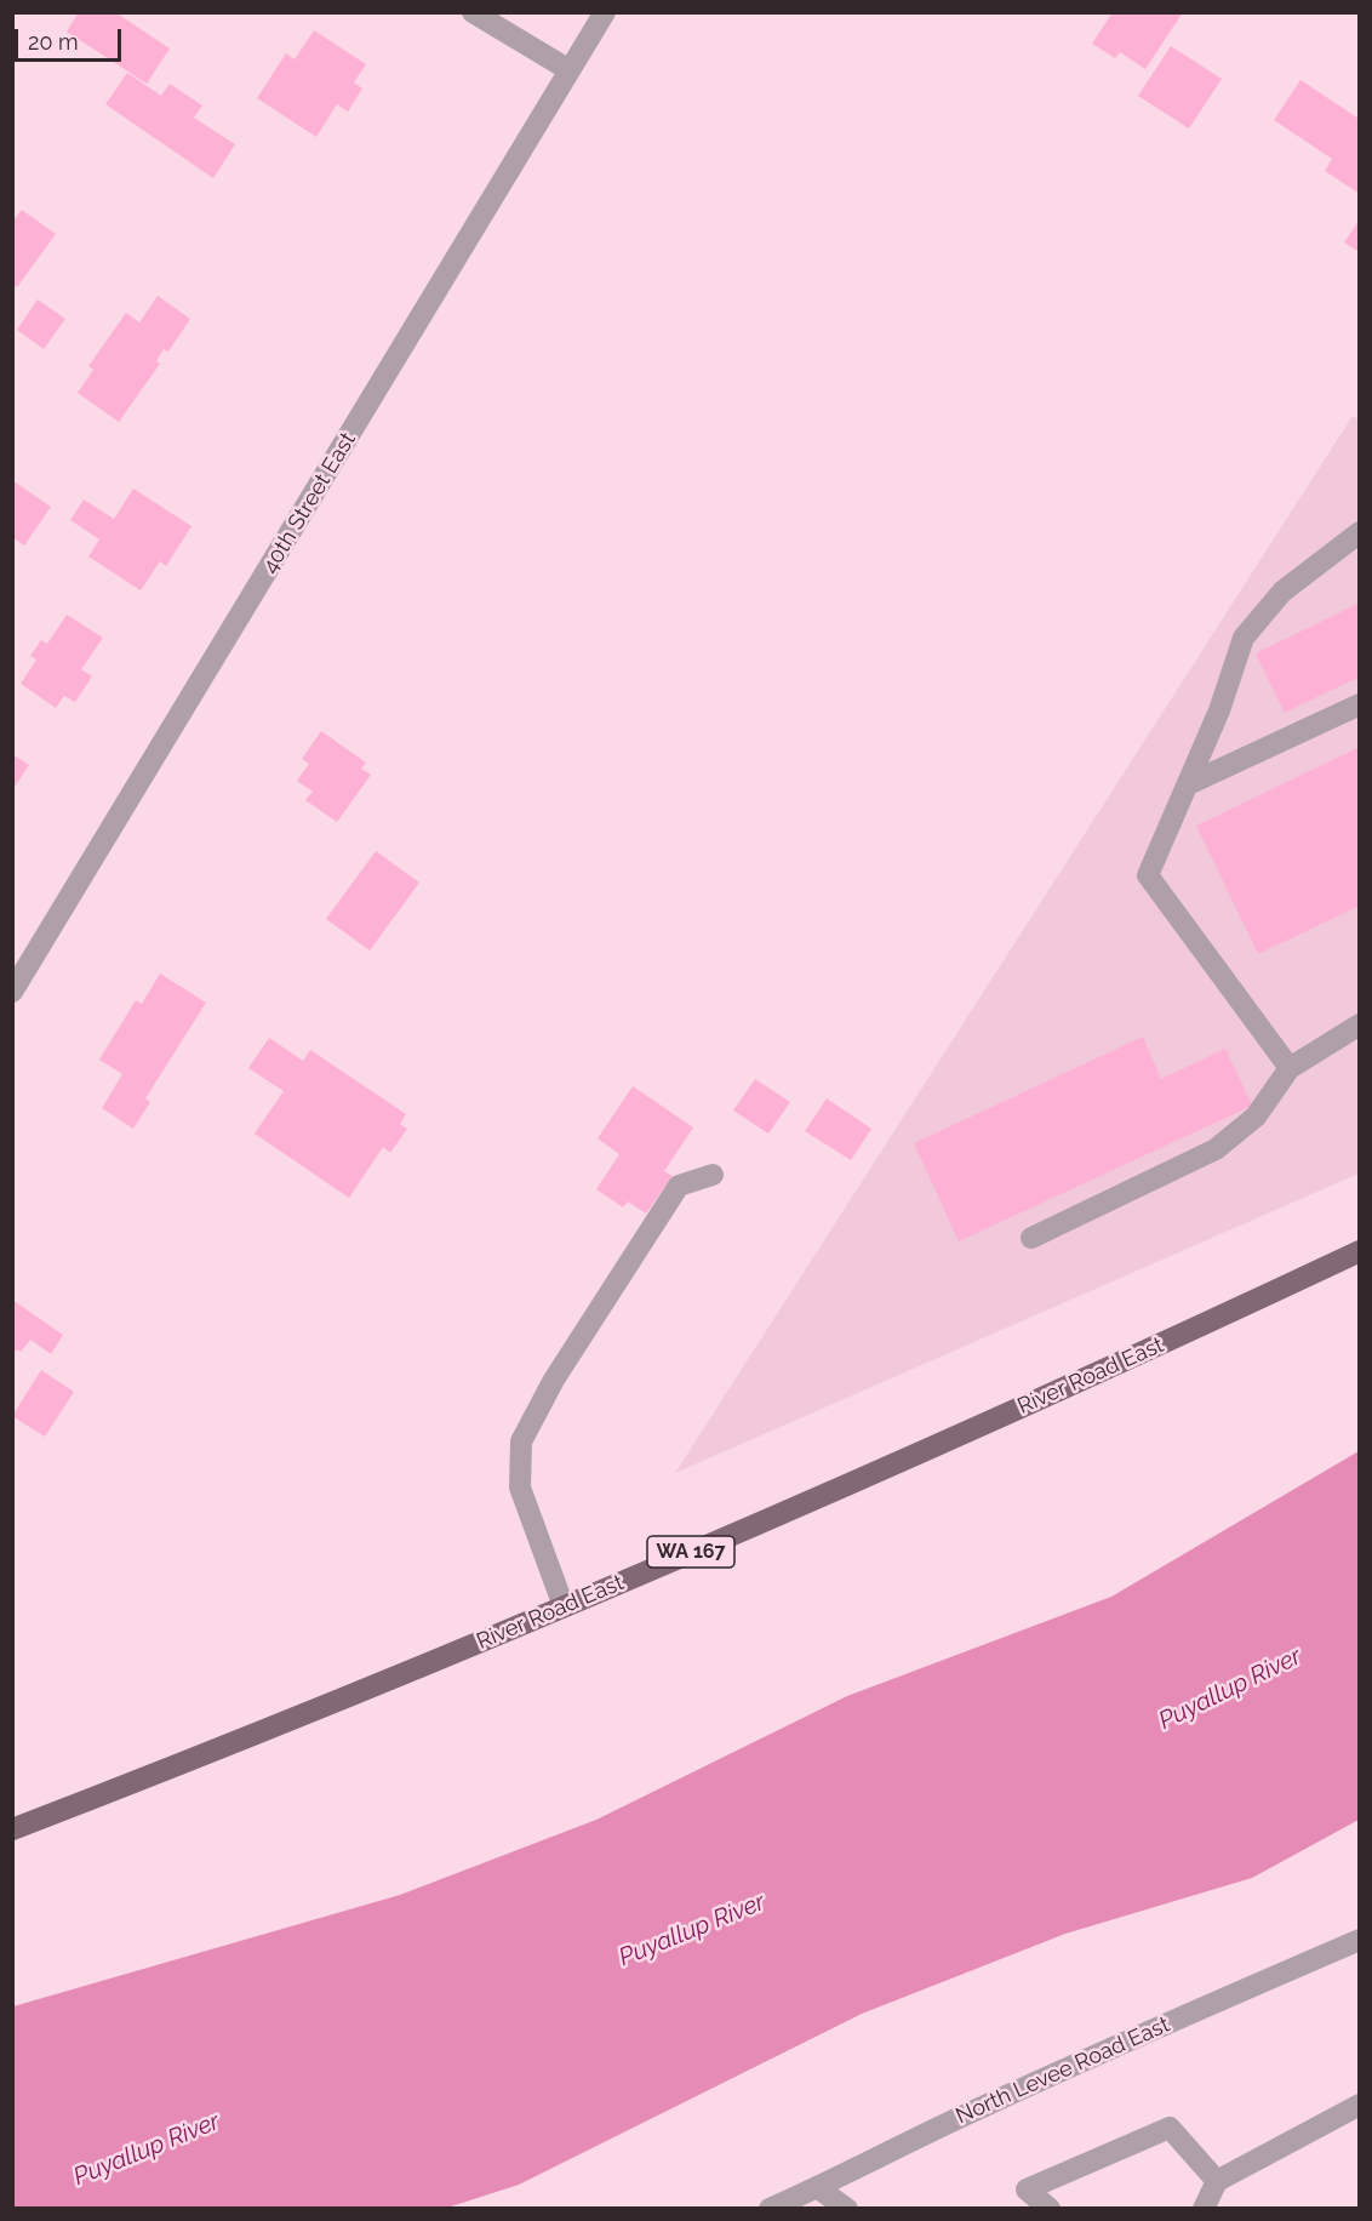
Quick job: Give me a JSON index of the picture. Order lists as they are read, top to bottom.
{
  "streets": {
    "main road": ["River Road East", "WA 167"],
    "street": ["40th Street East", "North Levee Road East"]
  },
  "water": ["Puyallup River"],
  "scale_bar": "20 m"
}
